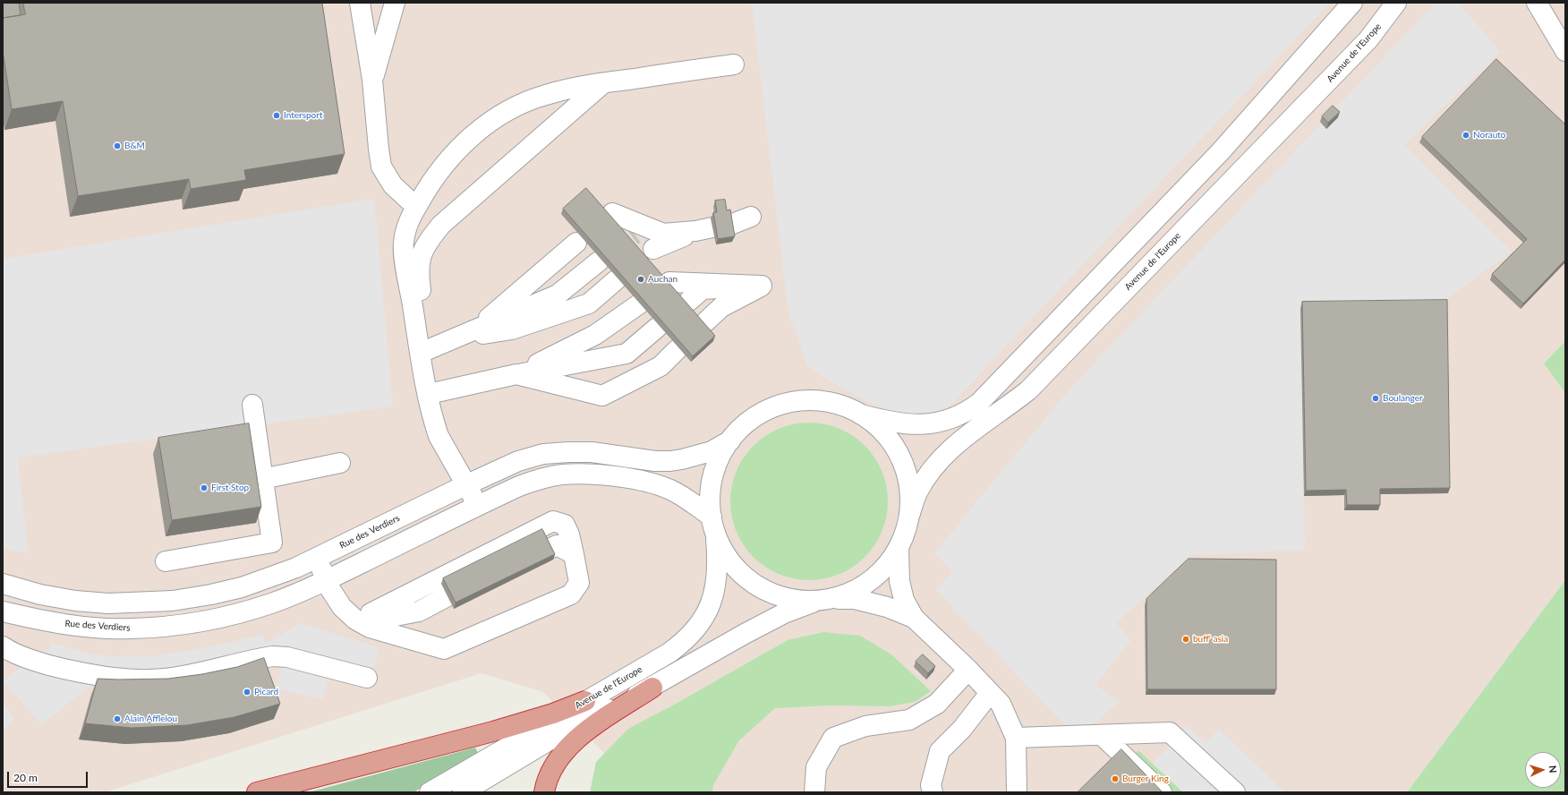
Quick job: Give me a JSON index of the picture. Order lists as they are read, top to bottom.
{
  "streets": {
    "street": ["Avenue de l'Europe", "Rue des Verdiers"]
  },
  "crossings": [
    ["Avenue de l'Europe", "Rue des Verdiers"]
  ],
  "places": [
    "Intersport",
    "Norauto",
    "B&M",
    "Auchan",
    "Boulanger",
    "First Stop",
    "buff' asia",
    "Picard",
    "Alain Afflelou",
    "Burger King"
  ],
  "scale_bar": "20 m",
  "north": "right"
}
